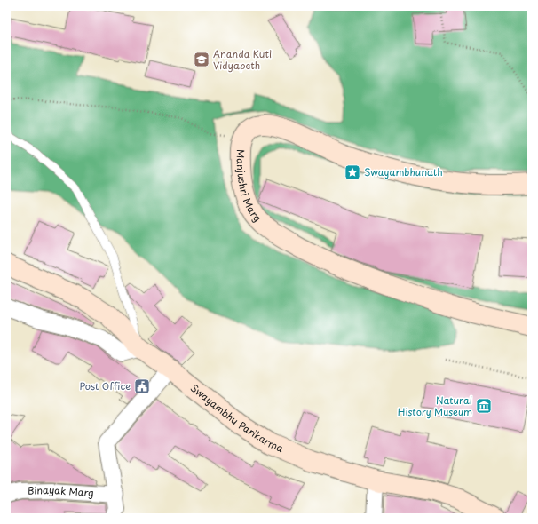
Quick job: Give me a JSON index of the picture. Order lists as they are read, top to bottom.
{
  "streets": {
    "street": ["Manjushri Marg", "Swayambhu Parikarma", "Binayak Marg"]
  },
  "places": {
    "school or university": ["Ananda Kuti Vidyapeth"],
    "place": ["Swayambhunath"],
    "public building": ["Post Office"],
    "museum": ["Natural History Museum"]
  }
}
